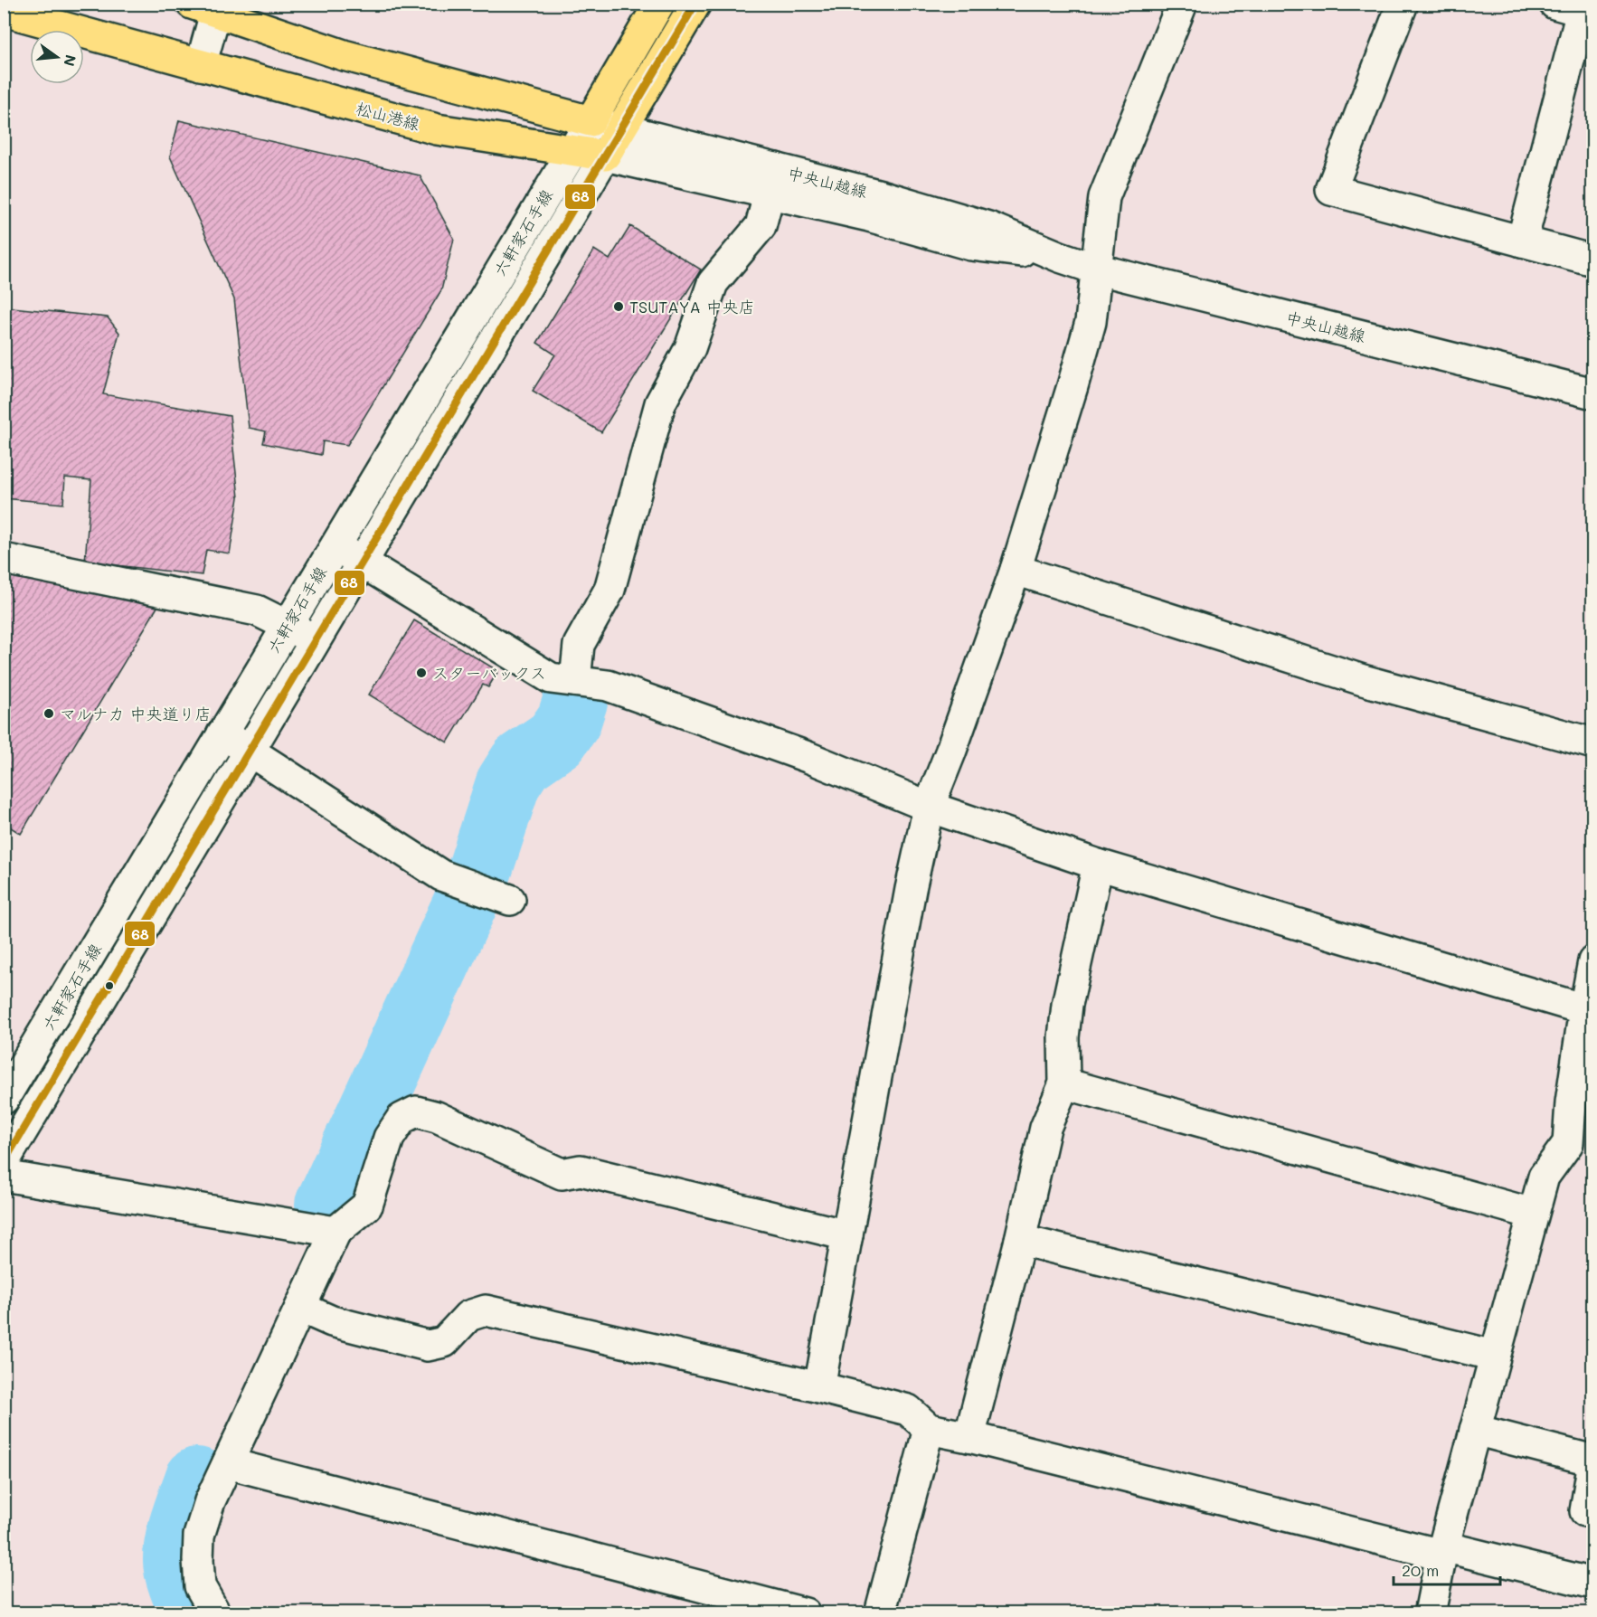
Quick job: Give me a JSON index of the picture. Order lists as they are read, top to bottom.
{
  "streets": {
    "main road": ["松山港線"],
    "street": ["中央山越線", "六軒家石手線"]
  },
  "crossings": [
    ["松山港線", "中央山越線"],
    ["松山港線", "六軒家石手線"],
    ["中央山越線", "六軒家石手線"]
  ],
  "places": ["TSUTAYA 中央店", "スターバックス", "マルナカ 中央道り店"],
  "lines": ["transit line 68"],
  "scale_bar": "20 m",
  "north": "right"
}
